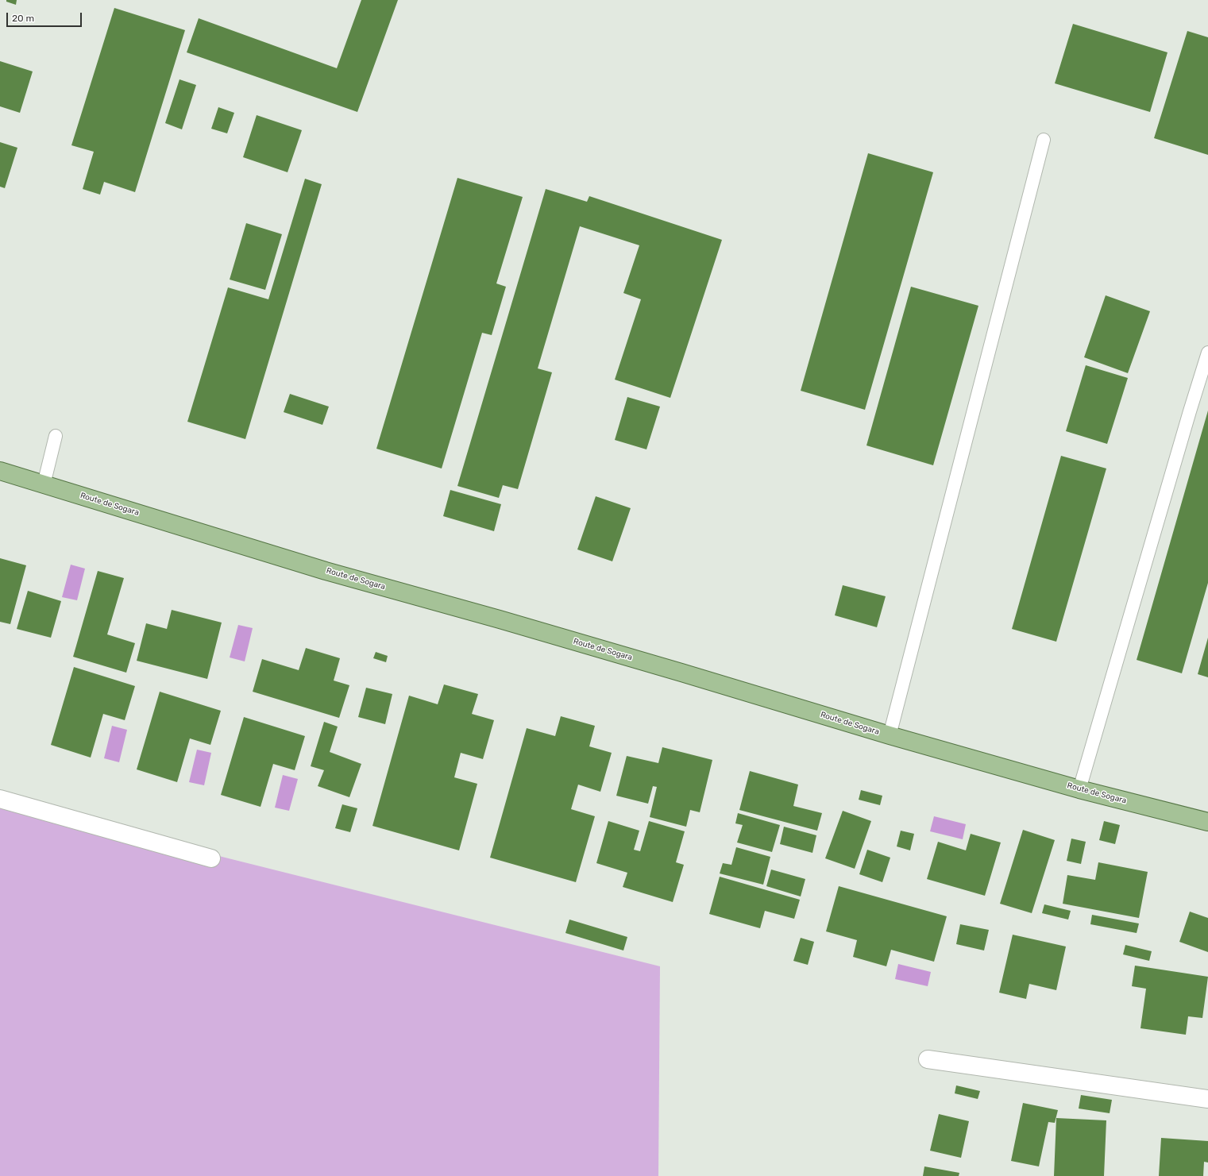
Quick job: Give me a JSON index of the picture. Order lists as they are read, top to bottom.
{
  "streets": {
    "main road": ["Route de Sogara"]
  },
  "scale_bar": "20 m"
}
